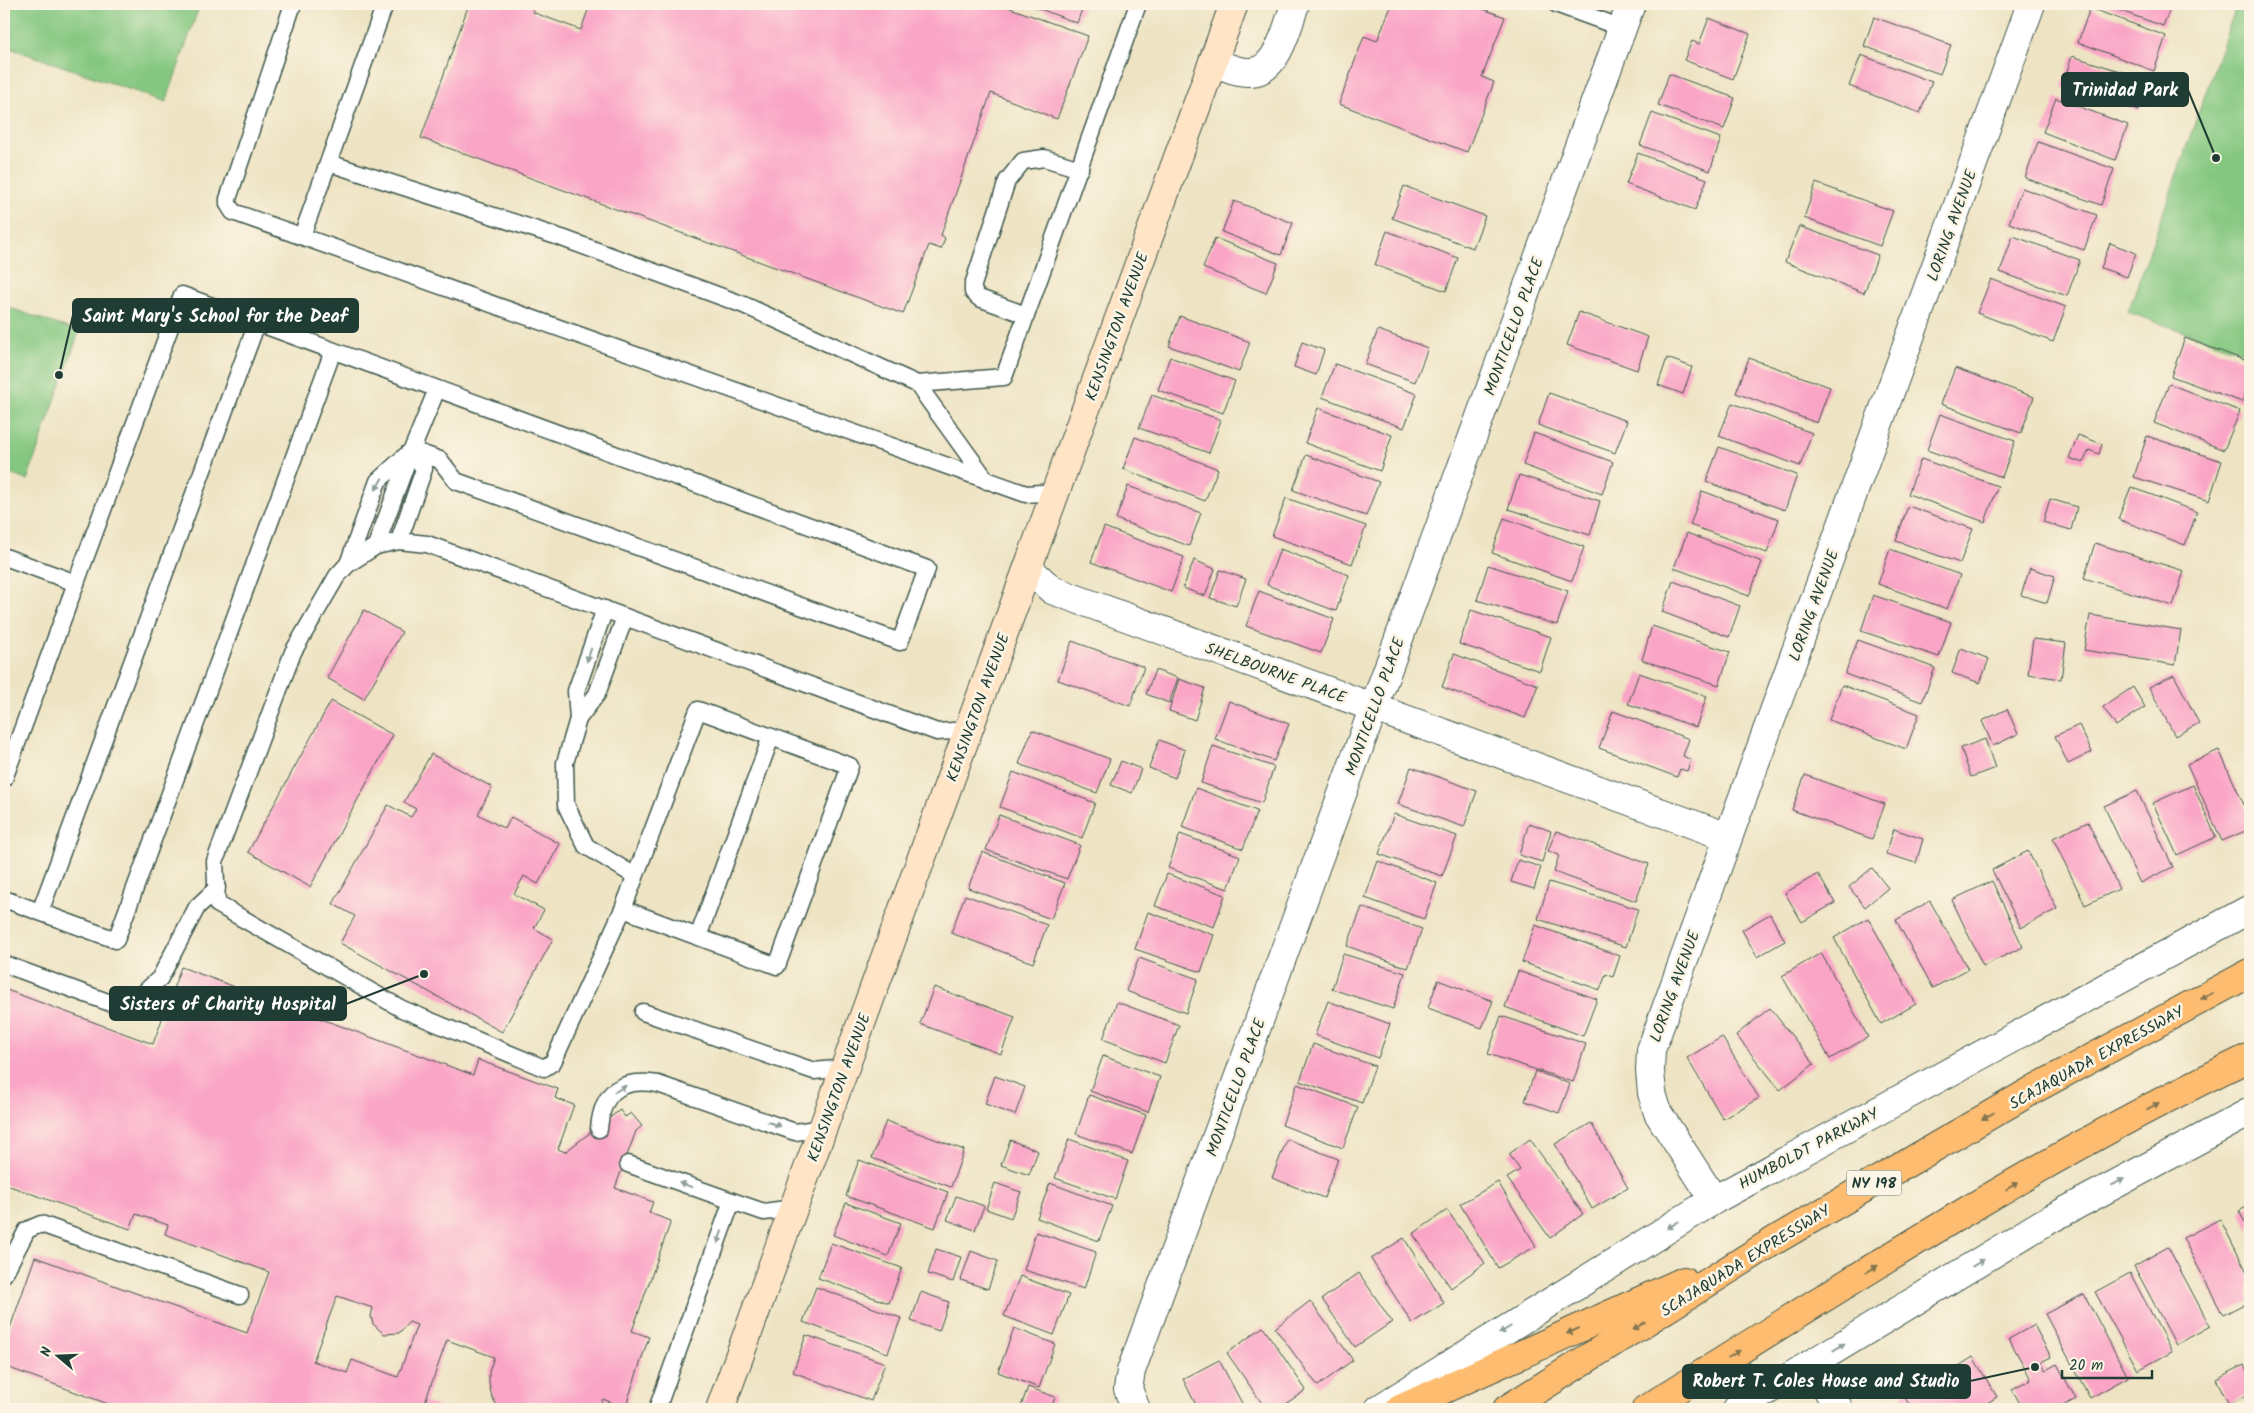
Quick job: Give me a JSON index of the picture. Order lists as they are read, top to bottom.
{
  "streets": {
    "highway": ["SCAJAQUADA EXPRESSWAY", "NY 198"],
    "street": [
      "LORING AVENUE",
      "KENSINGTON AVENUE",
      "MONTICELLO PLACE",
      "SHELBOURNE PLACE",
      "HUMBOLDT PARKWAY"
    ]
  },
  "crossings": [
    ["LORING AVENUE", "SHELBOURNE PLACE"],
    ["LORING AVENUE", "HUMBOLDT PARKWAY"],
    ["KENSINGTON AVENUE", "SHELBOURNE PLACE"],
    ["MONTICELLO PLACE", "SHELBOURNE PLACE"]
  ],
  "one_way": ["HUMBOLDT PARKWAY"],
  "places": [
    "Trinidad Park",
    "Saint Mary's School for the Deaf",
    "Sisters of Charity Hospital",
    "Robert T. Coles House and Studio"
  ],
  "scale_bar": "20 m",
  "north": "left"
}
